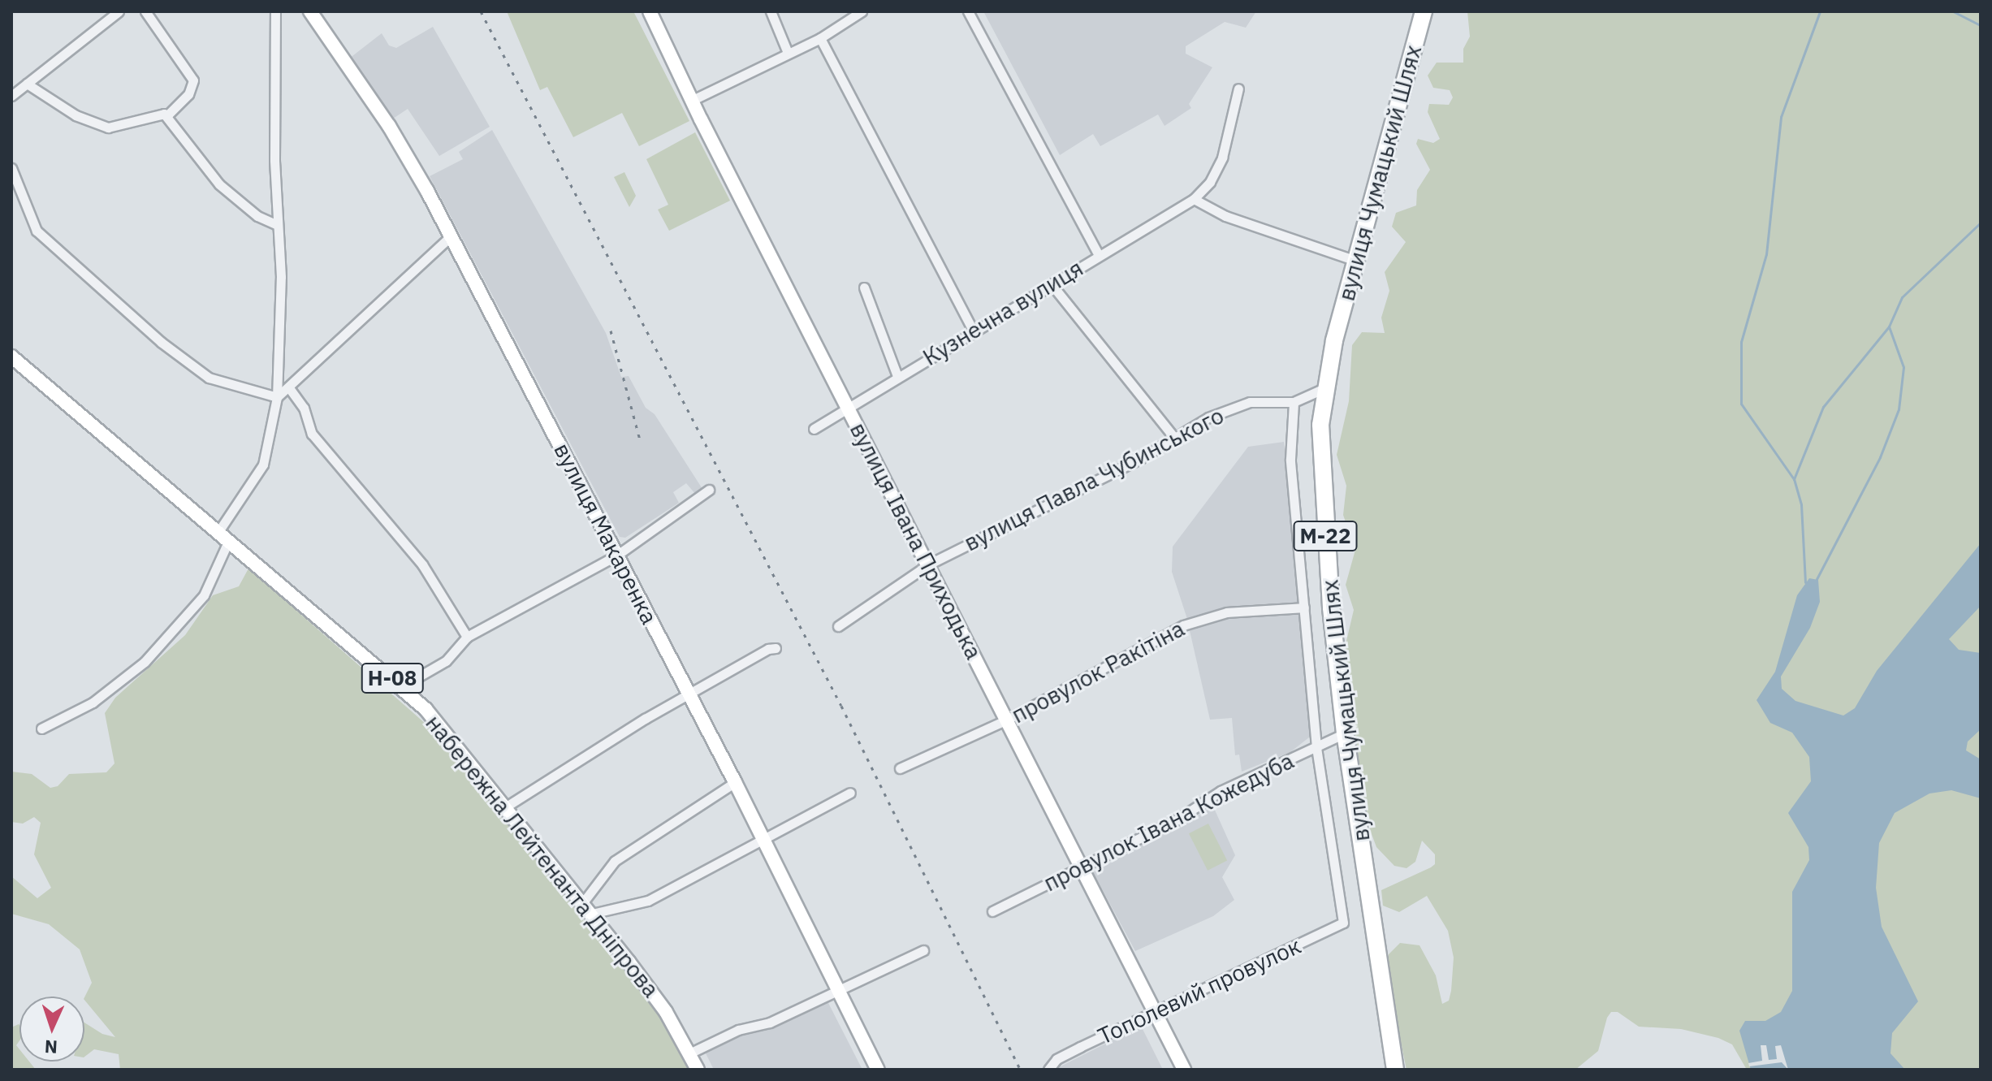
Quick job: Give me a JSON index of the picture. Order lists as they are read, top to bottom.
{
  "streets": {
    "highway": ["вулиця Чумацький Шлях", "М-22"],
    "main road": [
      "вулиця Макаренка",
      "вулиця Івана Приходька",
      "Н-08",
      "набережна Лейтенанта Дніпрова"
    ],
    "street": [
      "Кузнечна вулиця",
      "вулиця Павла Чубинського",
      "провулок Ракітіна",
      "провулок Івана Кожедуба",
      "Тополевий провулок"
    ]
  },
  "crossings": [
    ["вулиця Чумацький Шлях", "провулок Івана Кожедуба"],
    ["Кузнечна вулиця", "вулиця Івана Приходька"],
    ["вулиця Павла Чубинського", "вулиця Івана Приходька"],
    ["вулиця Івана Приходька", "провулок Ракітіна"],
    ["вулиця Івана Приходька", "провулок Івана Кожедуба"],
    ["вулиця Івана Приходька", "Тополевий провулок"],
    ["провулок Івана Кожедуба", "Тополевий провулок"]
  ],
  "north": "bottom"
}
